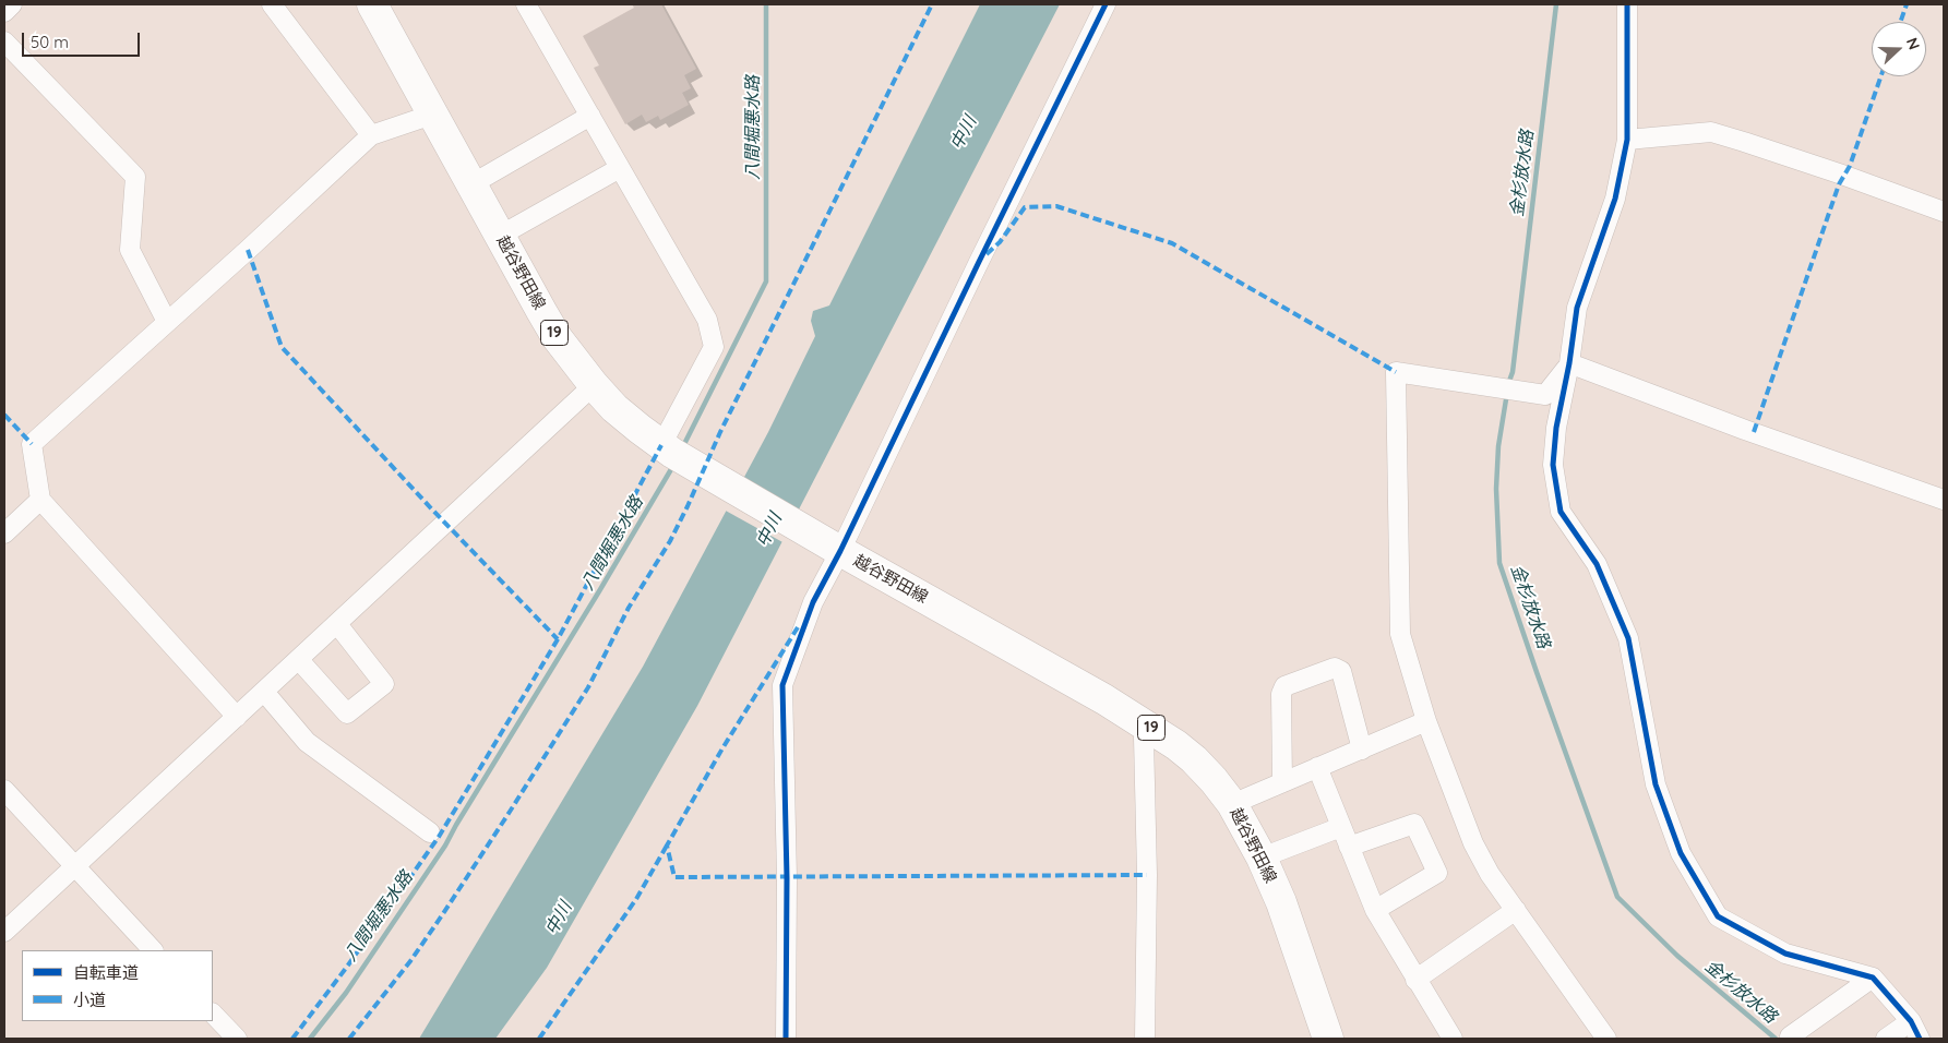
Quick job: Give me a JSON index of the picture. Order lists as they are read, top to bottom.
{
  "streets": {
    "main road": ["越谷野田線", "19"]
  },
  "water": ["八間堀悪水路", "中川", "金杉放水路"],
  "legend": ["自転車道", "小道"],
  "scale_bar": "50 m",
  "north": "right"
}
